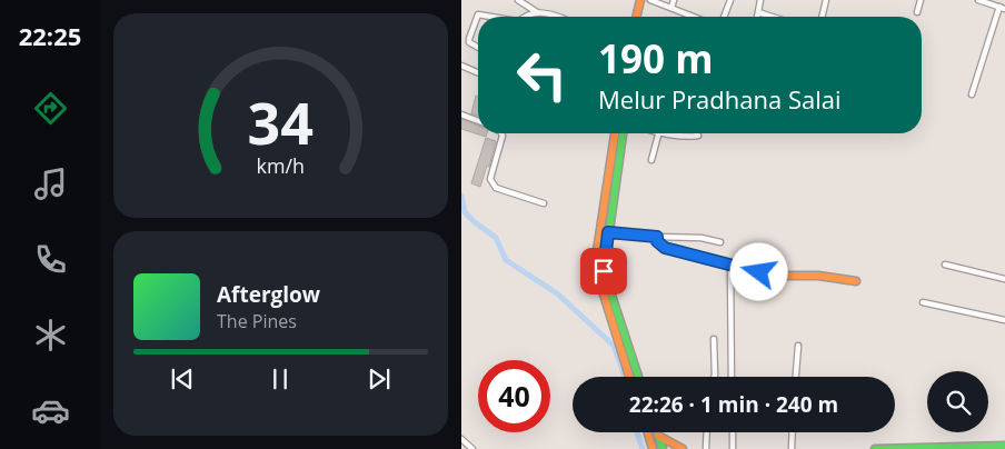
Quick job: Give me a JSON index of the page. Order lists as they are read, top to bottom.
{
  "page": {
    "tabs": "22:25",
    "turn": ["190 m", "Melur Pradhana Salai"],
    "song": ["Afterglow", "The Pines"],
    "limit": "40",
    "trip": "22:26 · 1 min · 240 m",
    "gauge": ["34", "km/h"]
  }
}
